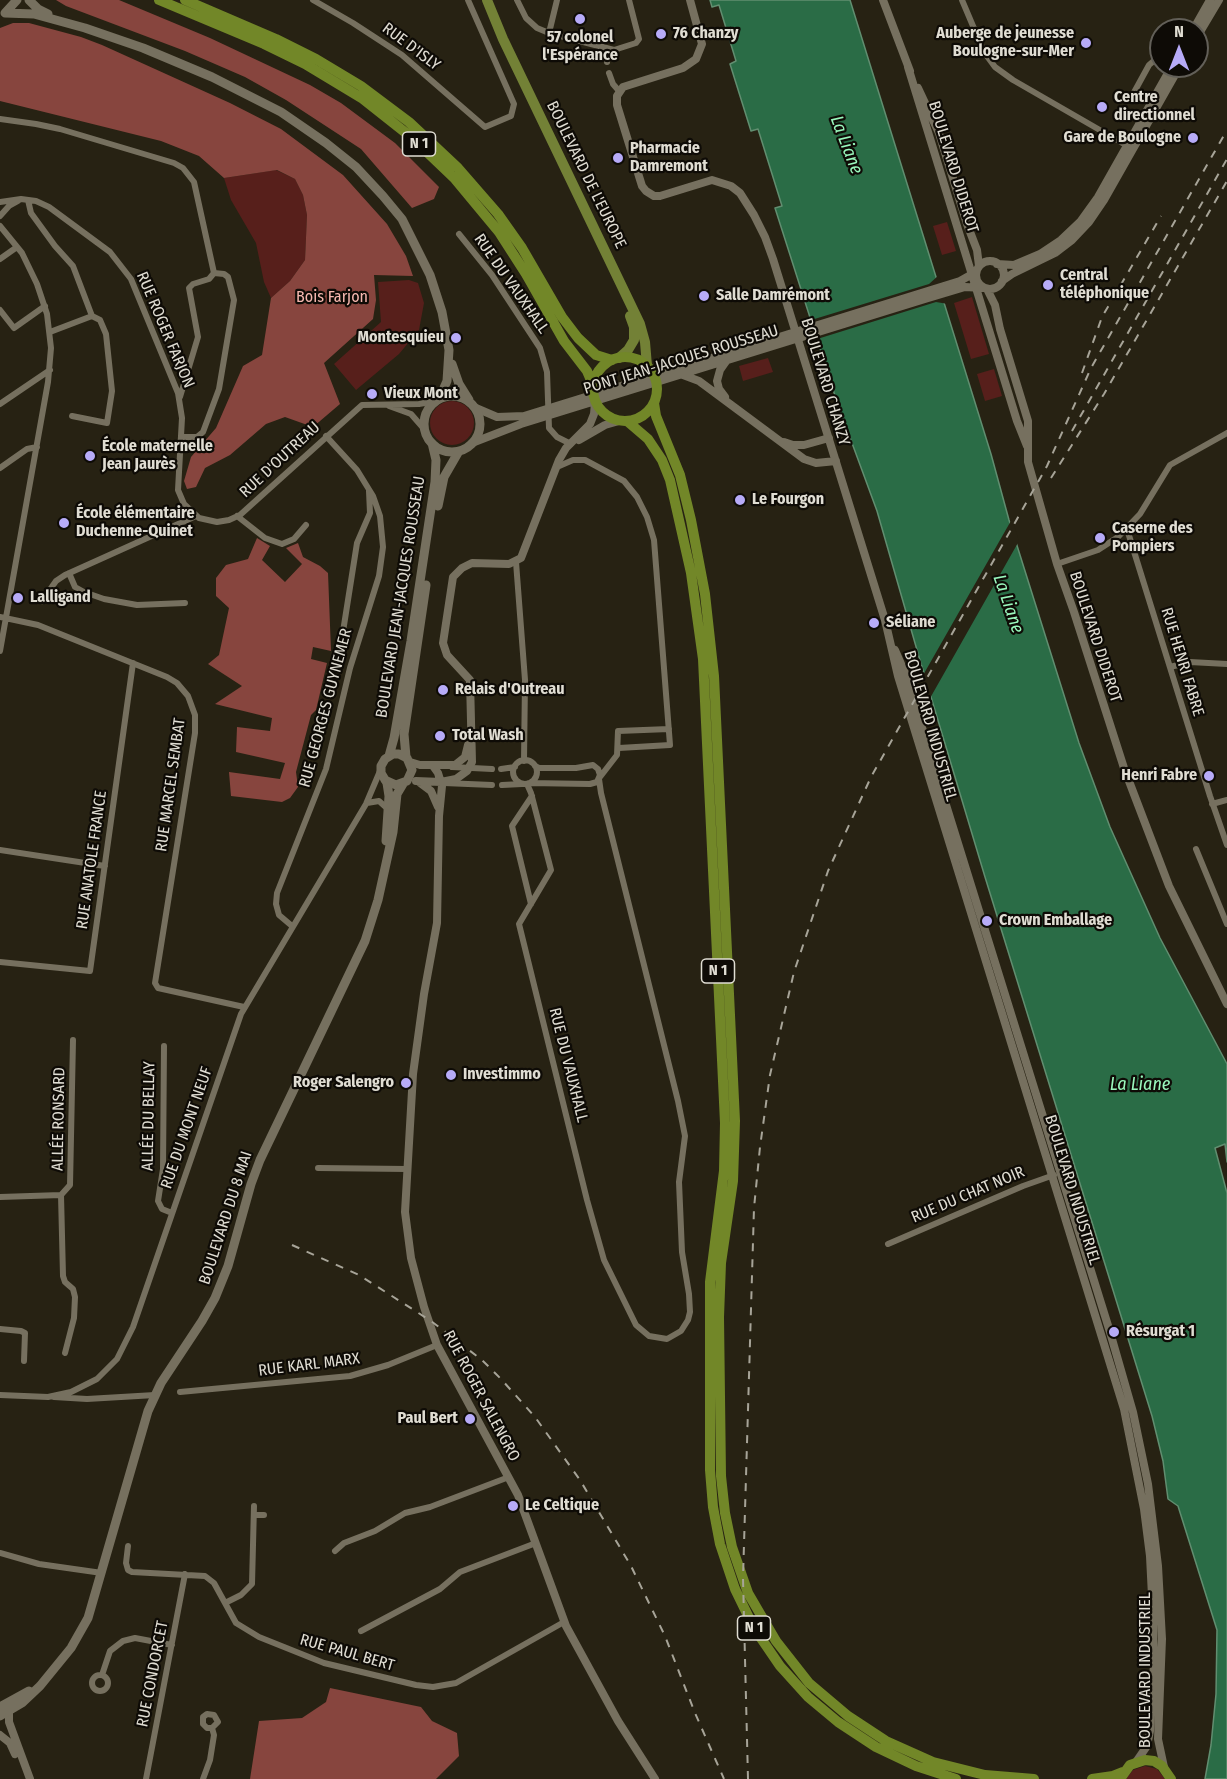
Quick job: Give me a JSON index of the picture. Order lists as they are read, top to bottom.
{
  "streets": {
    "highway": ["N 1"],
    "main road": ["BOULEVARD DE L'EUROPE", "BOULEVARD JEAN-JACQUES ROUSSEAU", "BOULEVARD DU 8 MAI"],
    "street": [
      "RUE D'ISLY",
      "BOULEVARD DIDEROT",
      "RUE DU VAUXHALL",
      "RUE ROGER FARJON",
      "PONT JEAN-JACQUES ROUSSEAU",
      "BOULEVARD CHANZY",
      "RUE D'OUTREAU",
      "RUE HENRI FABRE",
      "RUE GEORGES GUYNEMER",
      "BOULEVARD INDUSTRIEL",
      "RUE MARCEL SEMBAT",
      "RUE ANATOLE FRANCE",
      "ALLÉE DU BELLAY",
      "ALLÉE RONSARD",
      "RUE DU MONT NEUF",
      "RUE DU CHAT NOIR",
      "RUE KARL MARX",
      "RUE ROGER SALENGRO",
      "RUE PAUL BERT",
      "RUE CONDORCET"
    ]
  },
  "crossings": [
    ["N 1", "BOULEVARD DE L'EUROPE"],
    ["BOULEVARD DIDEROT", "PONT JEAN-JACQUES ROUSSEAU"],
    ["RUE ROGER FARJON", "RUE D'OUTREAU"],
    ["BOULEVARD CHANZY", "BOULEVARD INDUSTRIEL"],
    ["RUE D'OUTREAU", "BOULEVARD JEAN-JACQUES ROUSSEAU"],
    ["RUE D'OUTREAU", "RUE GEORGES GUYNEMER"],
    ["BOULEVARD JEAN-JACQUES ROUSSEAU", "RUE DU MONT NEUF"],
    ["BOULEVARD JEAN-JACQUES ROUSSEAU", "BOULEVARD DU 8 MAI"],
    ["RUE GEORGES GUYNEMER", "RUE DU MONT NEUF"],
    ["BOULEVARD INDUSTRIEL", "RUE DU CHAT NOIR"],
    ["RUE MARCEL SEMBAT", "RUE ANATOLE FRANCE"],
    ["RUE MARCEL SEMBAT", "RUE DU MONT NEUF"],
    ["ALLÉE DU BELLAY", "RUE DU MONT NEUF"],
    ["RUE DU MONT NEUF", "BOULEVARD DU 8 MAI"],
    ["RUE KARL MARX", "RUE ROGER SALENGRO"],
    ["RUE ROGER SALENGRO", "RUE PAUL BERT"],
    ["RUE PAUL BERT", "RUE CONDORCET"]
  ],
  "water": ["La Liane"],
  "parks": ["Bois Farjon"],
  "places": [
    "57 colonel l'Espérance",
    "76 Chanzy",
    "Auberge de jeunesse Boulogne-sur-Mer",
    "Centre directionnel",
    "Gare de Boulogne",
    "Pharmacie Damremont",
    "Central téléphonique",
    "Salle Damrémont",
    "Montesquieu",
    "Vieux Mont",
    "École maternelle Jean Jaurès",
    "Le Fourgon",
    "École élémentaire Duchenne-Quinet",
    "Caserne des Pompiers",
    "Lalligand",
    "Séliane",
    "Relais d'Outreau",
    "Total Wash",
    "Henri Fabre",
    "Crown Emballage",
    "Investimmo",
    "Roger Salengro",
    "Résurgat 1",
    "Paul Bert",
    "Le Celtique"
  ],
  "north": "top"
}
